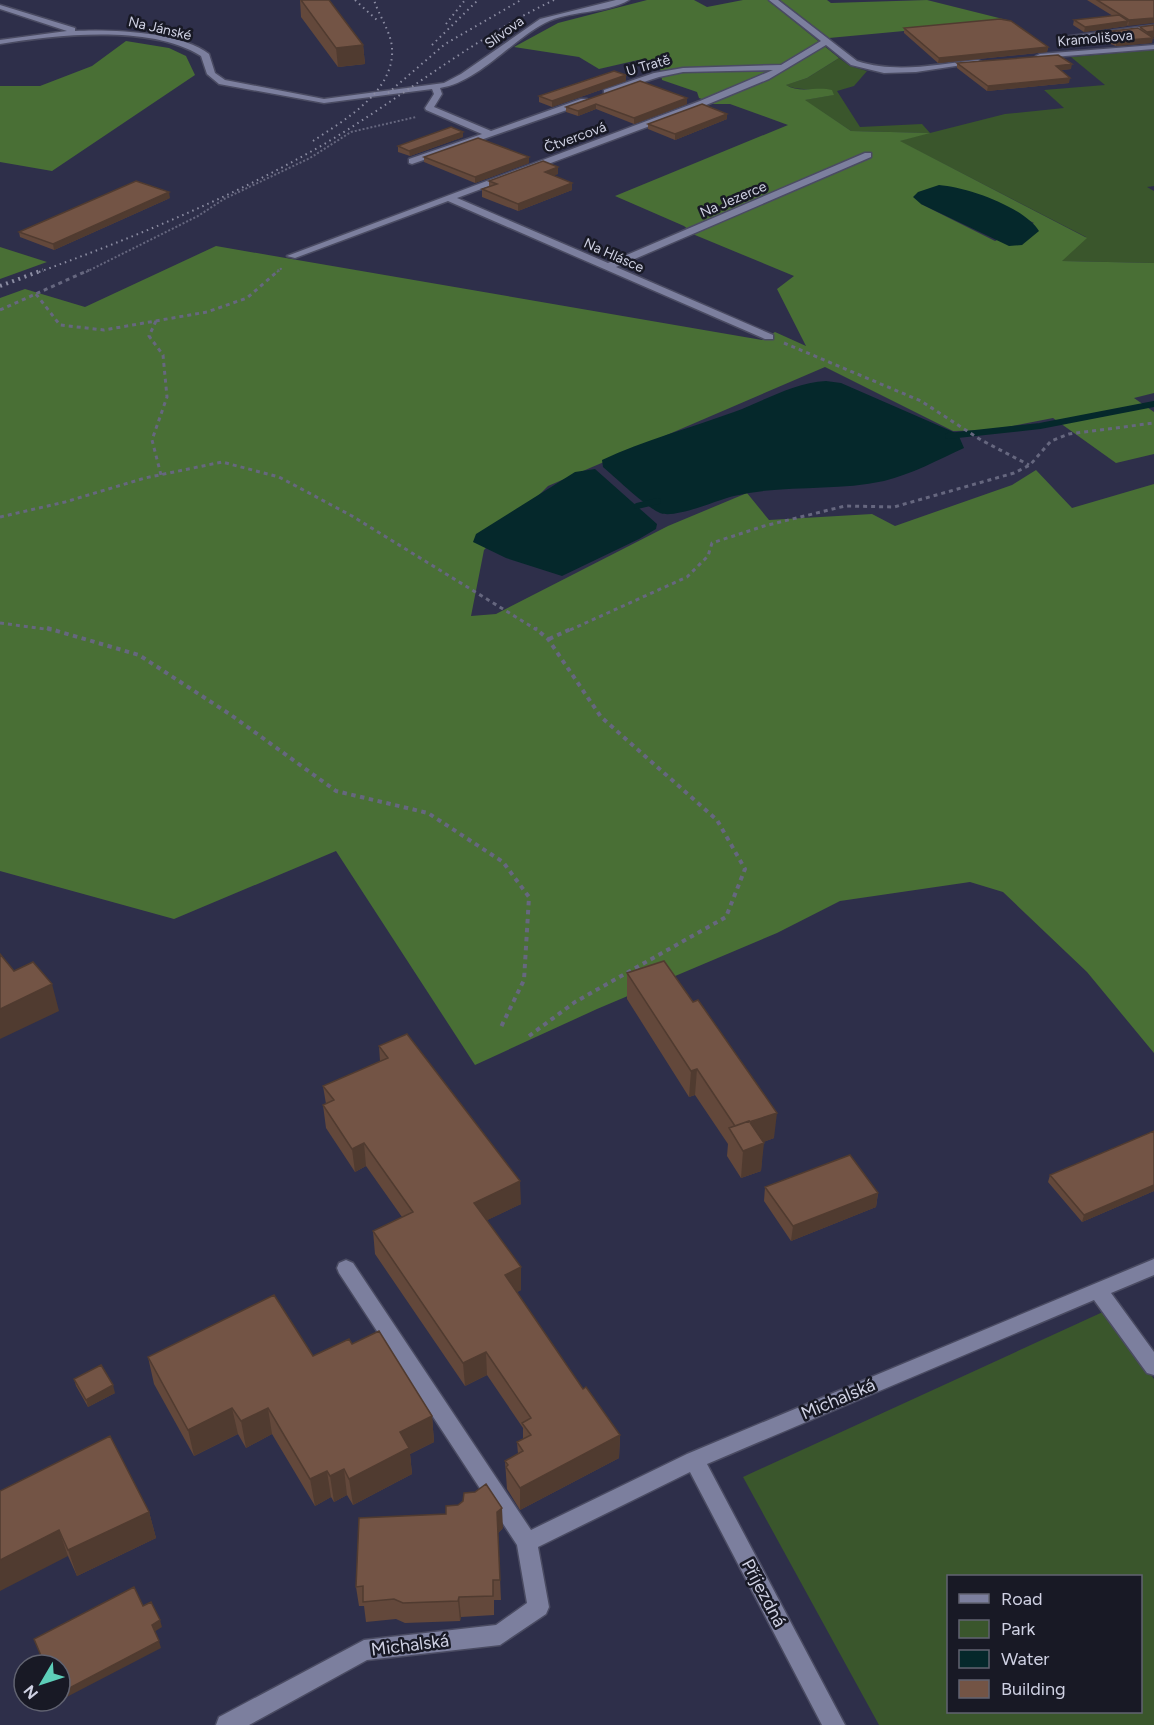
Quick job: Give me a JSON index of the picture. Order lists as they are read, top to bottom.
{
  "streets": {
    "street": [
      "Na Jánské",
      "Slívova",
      "Kramolišova",
      "U Tratě",
      "Čtvercová",
      "Na Jezerce",
      "Na Hlásce",
      "Michalská",
      "Příjezdná"
    ]
  },
  "crossings": [
    ["Na Jánské", "Slívova"],
    ["U Tratě", "Čtvercová"],
    ["Čtvercová", "Na Hlásce"],
    ["Na Jezerce", "Na Hlásce"],
    ["Michalská", "Příjezdná"]
  ],
  "legend": [
    "Road",
    "Park",
    "Water",
    "Building"
  ],
  "north": "bottom left"
}
